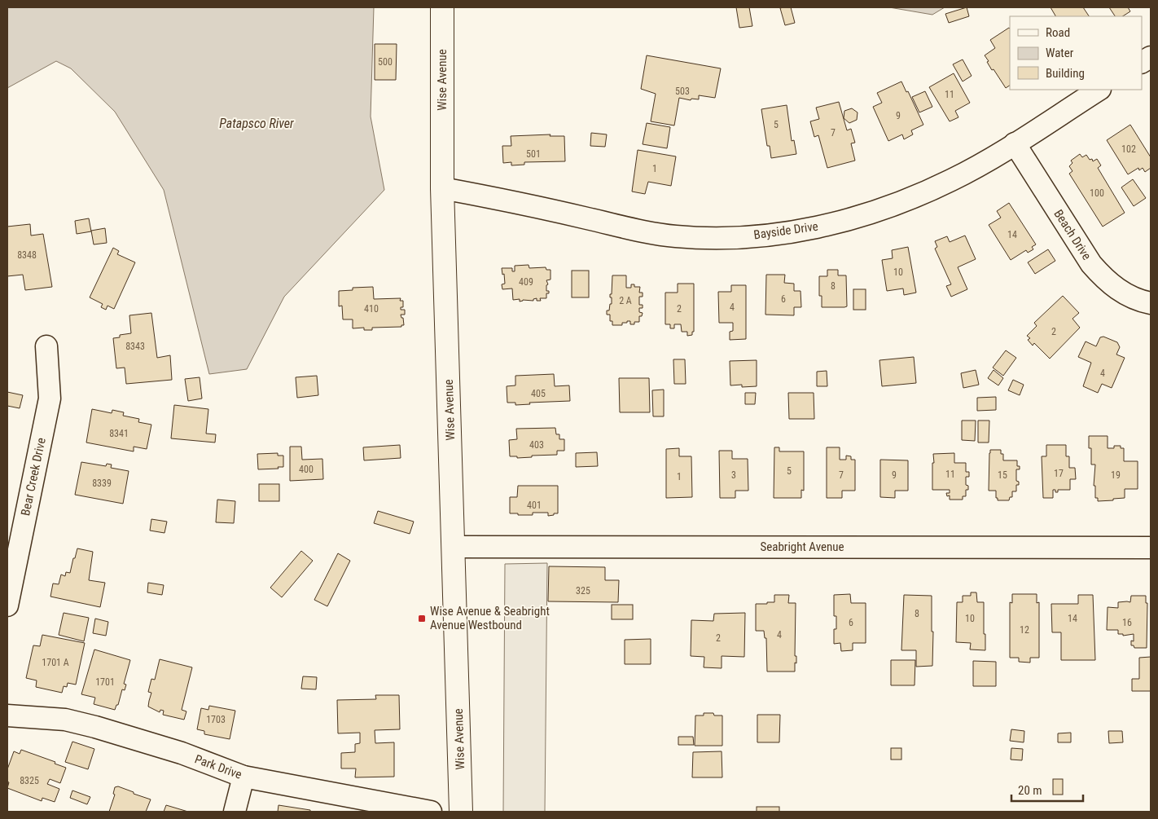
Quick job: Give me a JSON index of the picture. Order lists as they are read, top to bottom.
{
  "streets": {
    "main road": ["Wise Avenue"],
    "street": [
      "Bayside Drive",
      "Beach Drive",
      "Bear Creek Drive",
      "Seabright Avenue",
      "Park Drive"
    ]
  },
  "crossings": [
    ["Wise Avenue", "Bayside Drive"],
    ["Wise Avenue", "Seabright Avenue"],
    ["Bayside Drive", "Beach Drive"]
  ],
  "water": ["Patapsco River"],
  "places": {
    "transit": ["Wise Avenue & Seabright Avenue Westbound"]
  },
  "house_numbers": [
    "500",
    "503",
    "11",
    "9",
    "5",
    "7",
    "102",
    "501",
    "1",
    "100",
    "14",
    "8348",
    "10",
    "409",
    "8",
    "6",
    "2 A",
    "4",
    "410",
    "2",
    "2",
    "8343",
    "4",
    "405",
    "8341",
    "403",
    "400",
    "5",
    "17",
    "11",
    "3",
    "7",
    "9",
    "15",
    "19",
    "1",
    "8339",
    "401",
    "325",
    "8",
    "10",
    "14",
    "6",
    "16",
    "12",
    "4",
    "2",
    "1701 A",
    "1701",
    "1703",
    "8325"
  ],
  "legend": ["Road", "Water", "Building"],
  "scale_bar": "20 m"
}
